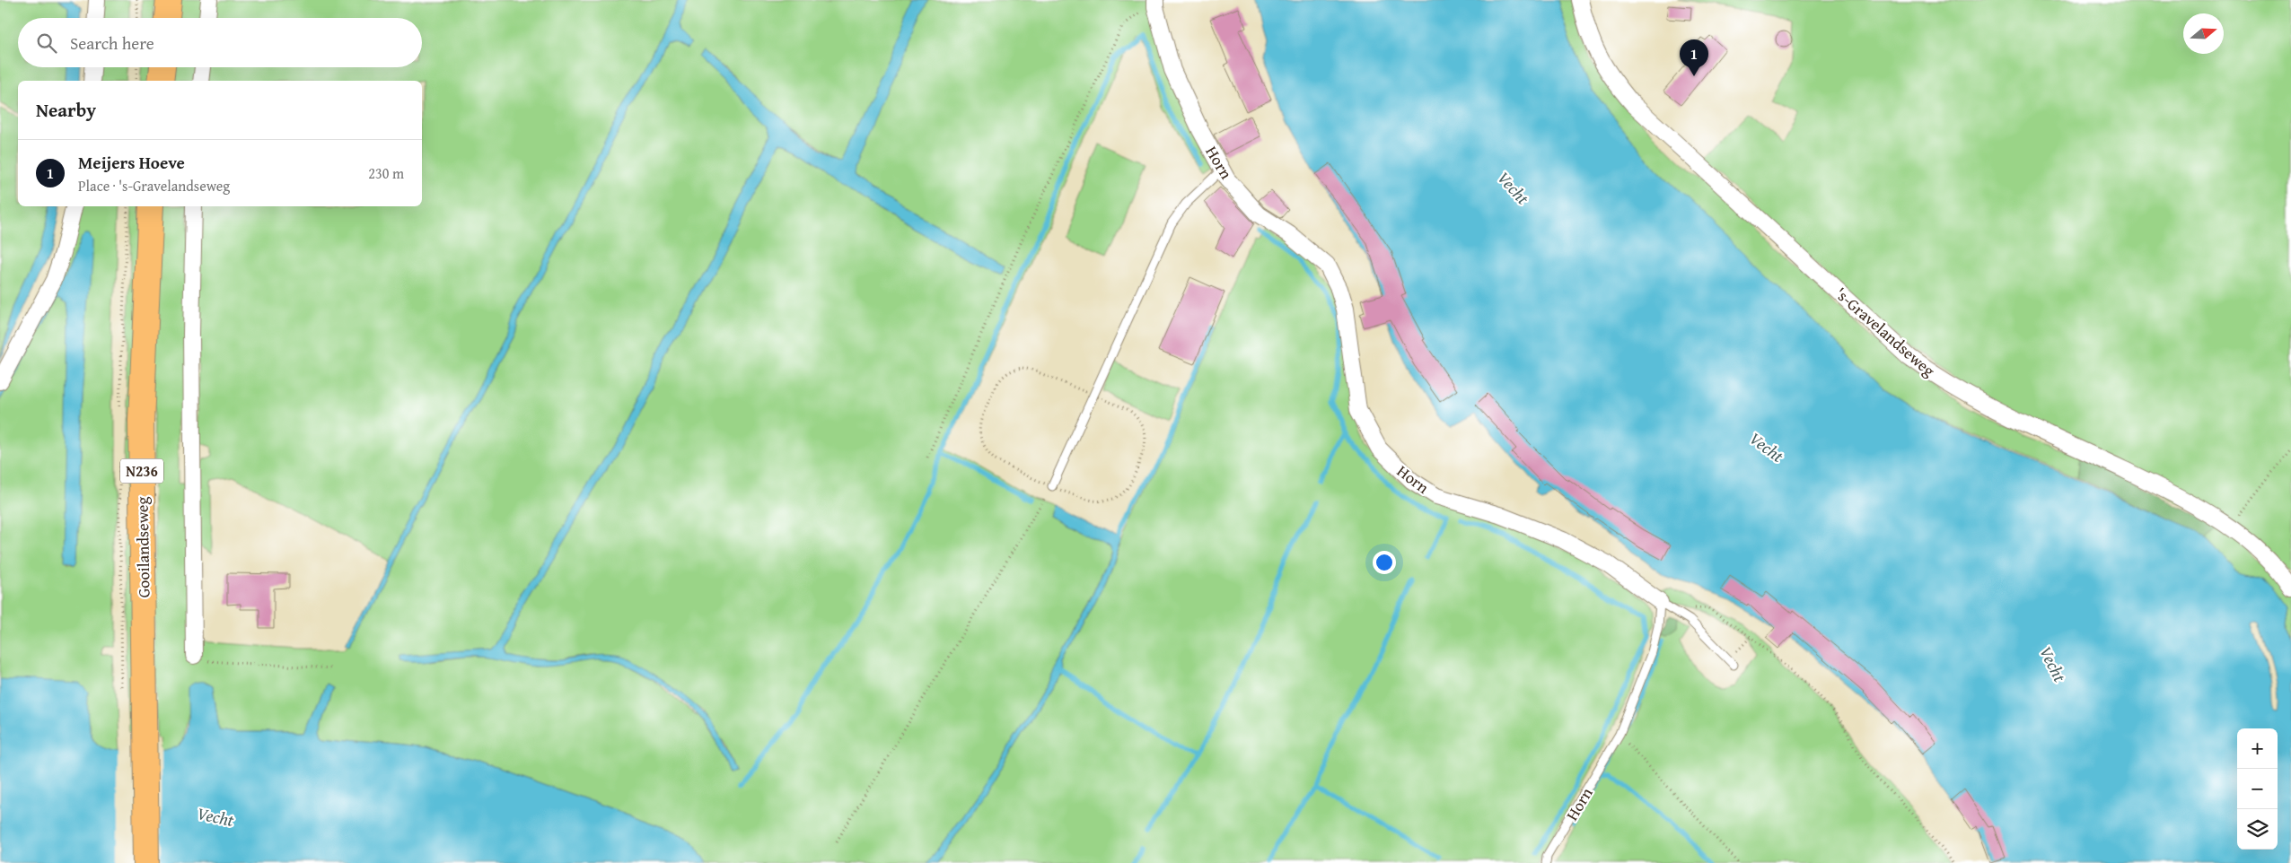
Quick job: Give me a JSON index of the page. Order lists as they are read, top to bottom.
{
  "streets": {
    "main road": ["N236", "Gooilandseweg"],
    "street": ["Horn", "'s-Gravelandseweg"]
  },
  "water": ["Vecht"],
  "north": "right",
  "page": {
    "search": "Search here",
    "pins": "1",
    "heading": "Nearby",
    "list": [
      {
        "mark": "1",
        "name": "Meijers Hoeve",
        "note": "Place · 's-Gravelandseweg",
        "value": "230 m"
      }
    ],
    "map_buttons": ["+", "−"]
  }
}
